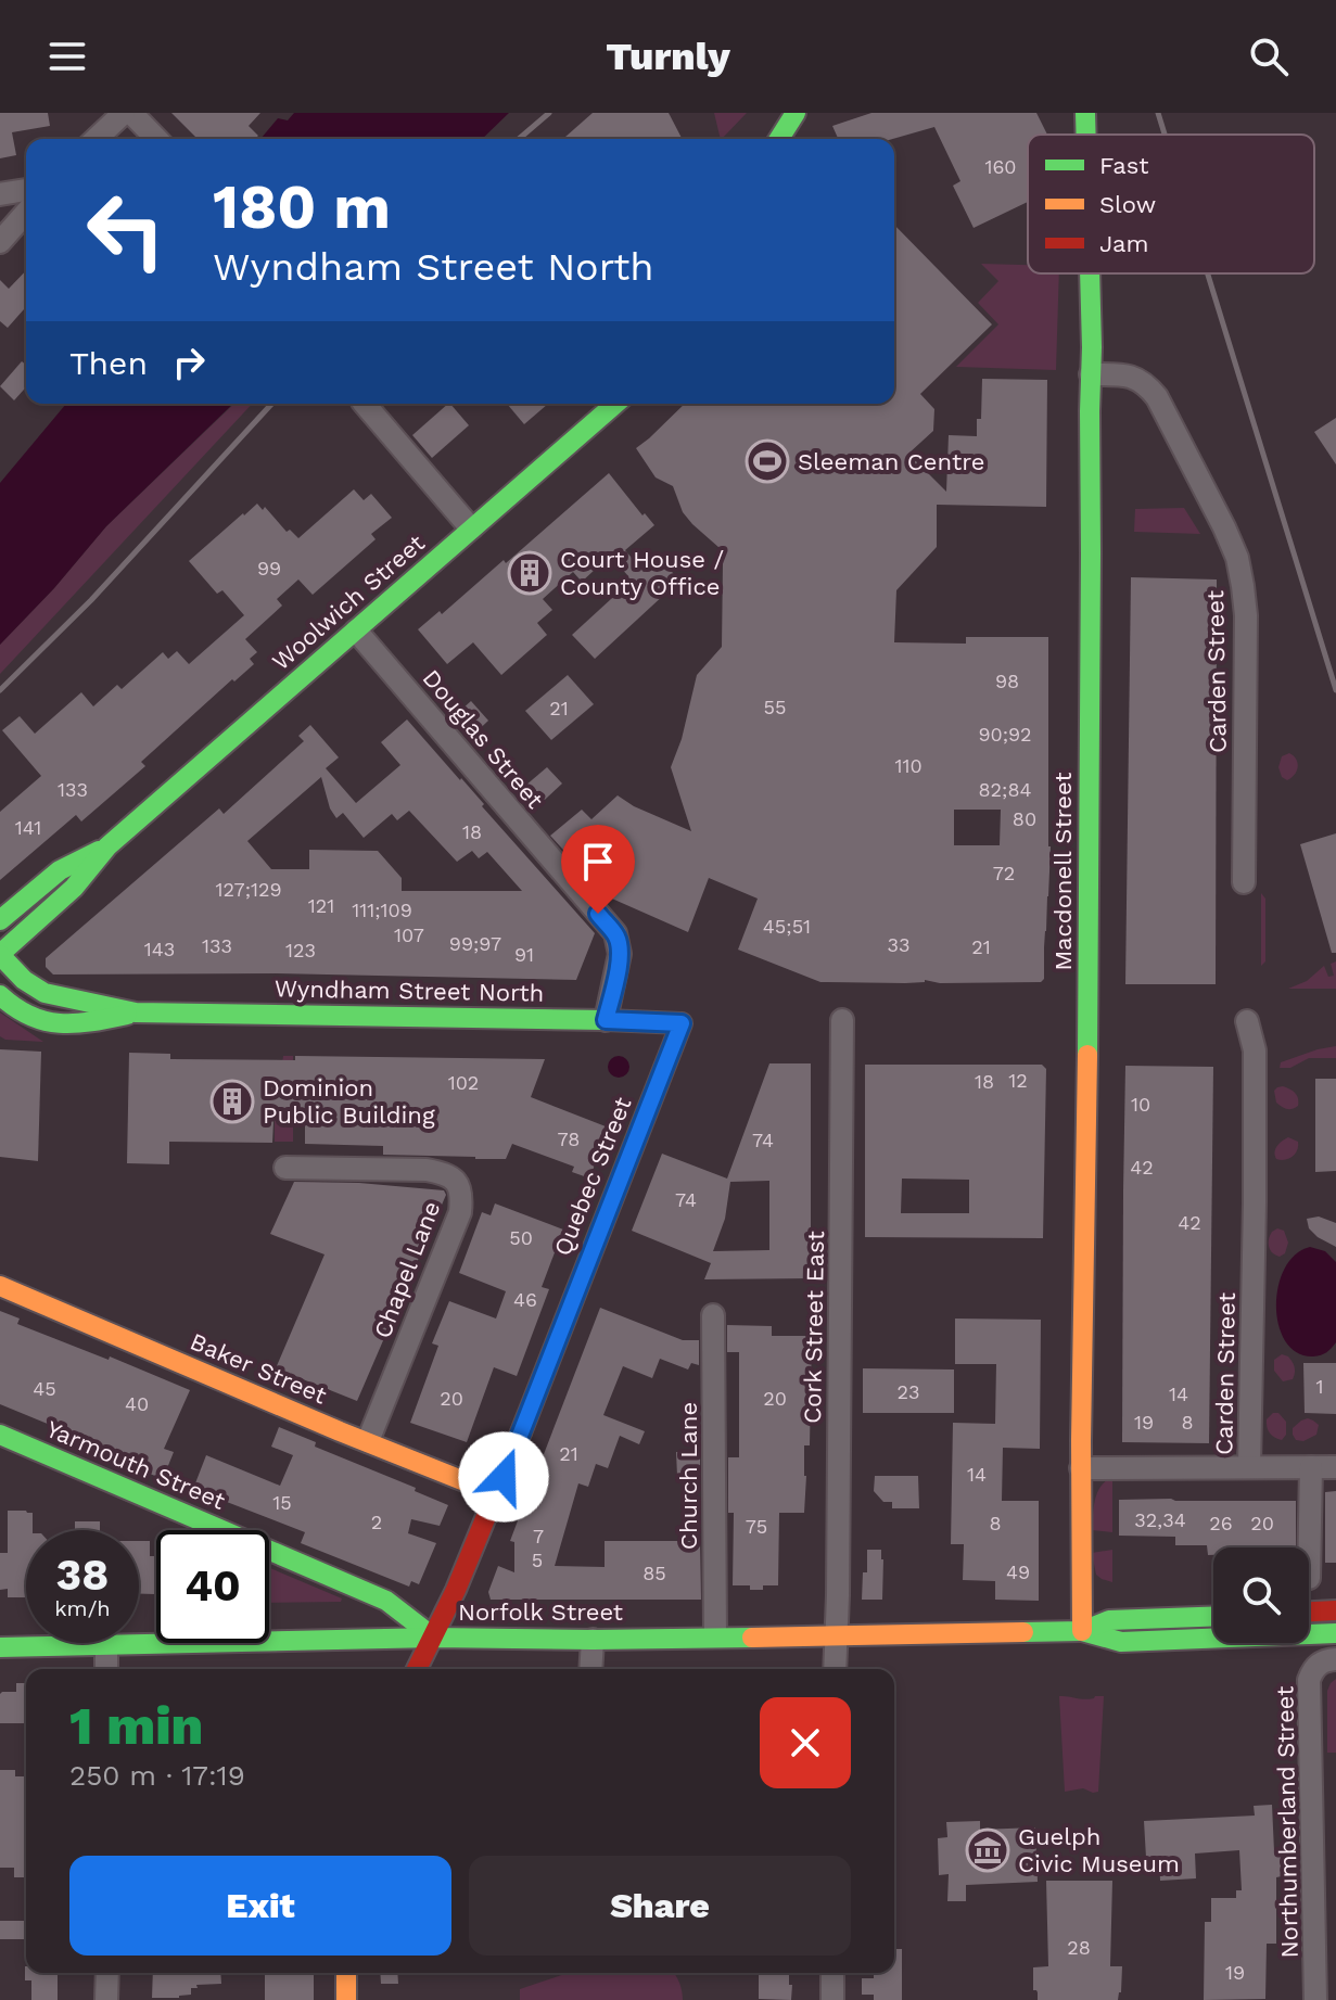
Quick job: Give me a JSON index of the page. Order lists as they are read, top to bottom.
{
  "streets": {
    "main road": [
      "Woolwich Street",
      "Macdonell Street",
      "Wyndham Street North",
      "Quebec Street",
      "Baker Street",
      "Yarmouth Street",
      "Norfolk Street"
    ],
    "street": [
      "Carden Street",
      "Douglas Street",
      "Chapel Lane",
      "Cork Street East",
      "Church Lane",
      "Northumberland Street"
    ]
  },
  "crossings": [
    ["Woolwich Street", "Douglas Street"],
    ["Woolwich Street", "Wyndham Street North"],
    ["Carden Street", "Macdonell Street"],
    ["Douglas Street", "Wyndham Street North"],
    ["Macdonell Street", "Norfolk Street"],
    ["Wyndham Street North", "Quebec Street"],
    ["Quebec Street", "Baker Street"],
    ["Quebec Street", "Yarmouth Street"],
    ["Quebec Street", "Norfolk Street"],
    ["Chapel Lane", "Baker Street"],
    ["Cork Street East", "Norfolk Street"],
    ["Yarmouth Street", "Norfolk Street"],
    ["Church Lane", "Norfolk Street"]
  ],
  "places": {
    "sports": ["Sleeman Centre"],
    "building": ["Court House / County Office", "Dominion Public Building"],
    "museum": ["Guelph Civic Museum"]
  },
  "house_numbers": [
    "160",
    "99",
    "98",
    "55",
    "21",
    "90;92",
    "110",
    "133",
    "82;84",
    "80",
    "141",
    "18",
    "72",
    "127;129",
    "121",
    "111;109",
    "45;51",
    "107",
    "99;97",
    "33",
    "133",
    "21",
    "143",
    "123",
    "91",
    "12",
    "18",
    "102",
    "10",
    "78",
    "74",
    "42",
    "74",
    "42",
    "50",
    "46",
    "1",
    "45",
    "23",
    "14",
    "20",
    "20",
    "40",
    "19",
    "8",
    "21",
    "14",
    "15",
    "32,34",
    "2",
    "8",
    "26",
    "20",
    "75",
    "7",
    "5",
    "49",
    "85",
    "28",
    "19"
  ],
  "legend": ["Fast", "Slow", "Jam"],
  "page": {
    "header": "Turnly",
    "turn": ["180 m", "Wyndham Street North"],
    "then": "Then",
    "speed": "38 km/h",
    "limit": "40",
    "heading": ["1 min", "250 m · 17:19"],
    "buttons": ["Exit", "Share"]
  }
}
